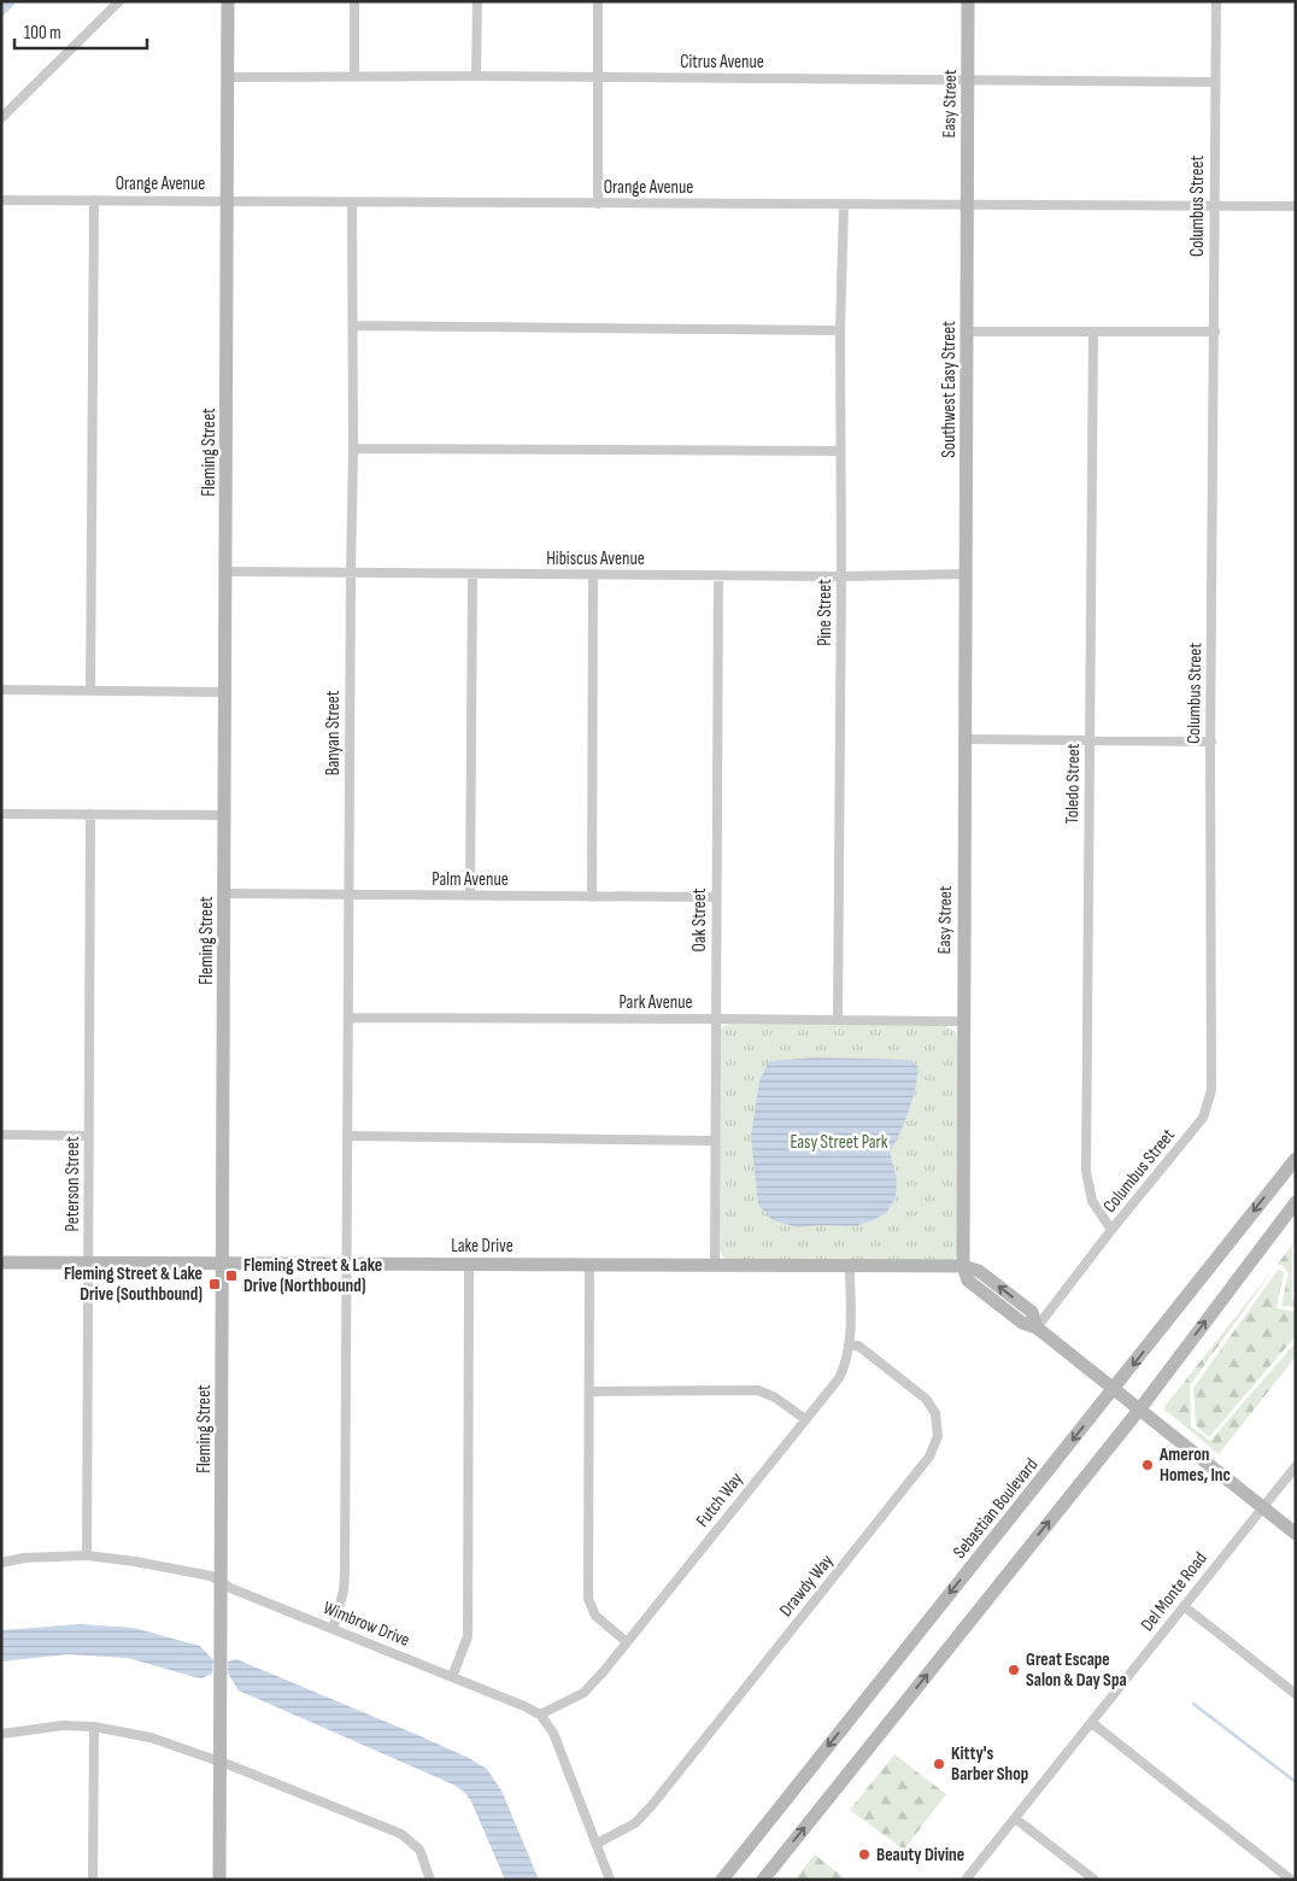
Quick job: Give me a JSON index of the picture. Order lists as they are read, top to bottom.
{
  "streets": {
    "street": [
      "Citrus Avenue",
      "Easy Street",
      "Orange Avenue",
      "Columbus Street",
      "Southwest Easy Street",
      "Fleming Street",
      "Hibiscus Avenue",
      "Pine Street",
      "Banyan Street",
      "Toledo Street",
      "Palm Avenue",
      "Oak Street",
      "Park Avenue",
      "Peterson Street",
      "Lake Drive",
      "Futch Way",
      "Sebastian Boulevard",
      "Drawdy Way",
      "Del Monte Road",
      "Wimbrow Drive"
    ]
  },
  "crossings": [
    ["Citrus Avenue", "Easy Street"],
    ["Citrus Avenue", "Columbus Street"],
    ["Citrus Avenue", "Fleming Street"],
    ["Easy Street", "Orange Avenue"],
    ["Easy Street", "Southwest Easy Street"],
    ["Easy Street", "Hibiscus Avenue"],
    ["Easy Street", "Park Avenue"],
    ["Easy Street", "Lake Drive"],
    ["Orange Avenue", "Columbus Street"],
    ["Orange Avenue", "Southwest Easy Street"],
    ["Orange Avenue", "Fleming Street"],
    ["Orange Avenue", "Pine Street"],
    ["Orange Avenue", "Banyan Street"],
    ["Columbus Street", "Toledo Street"],
    ["Southwest Easy Street", "Hibiscus Avenue"],
    ["Fleming Street", "Hibiscus Avenue"],
    ["Fleming Street", "Palm Avenue"],
    ["Fleming Street", "Lake Drive"],
    ["Fleming Street", "Wimbrow Drive"],
    ["Hibiscus Avenue", "Pine Street"],
    ["Hibiscus Avenue", "Banyan Street"],
    ["Hibiscus Avenue", "Oak Street"],
    ["Pine Street", "Park Avenue"],
    ["Banyan Street", "Palm Avenue"],
    ["Banyan Street", "Park Avenue"],
    ["Banyan Street", "Lake Drive"],
    ["Banyan Street", "Wimbrow Drive"],
    ["Palm Avenue", "Oak Street"],
    ["Oak Street", "Park Avenue"],
    ["Oak Street", "Lake Drive"],
    ["Peterson Street", "Lake Drive"],
    ["Peterson Street", "Wimbrow Drive"],
    ["Lake Drive", "Futch Way"],
    ["Futch Way", "Drawdy Way"],
    ["Futch Way", "Wimbrow Drive"]
  ],
  "parks": ["Easy Street Park"],
  "places": {
    "transit": ["Fleming Street & Lake Drive (Northbound)", "Fleming Street & Lake Drive (Southbound)"],
    "other": [
      "Ameron Homes, Inc",
      "Great Escape Salon & Day Spa",
      "Kitty's Barber Shop",
      "Beauty Divine"
    ]
  },
  "scale_bar": "100 m"
}
